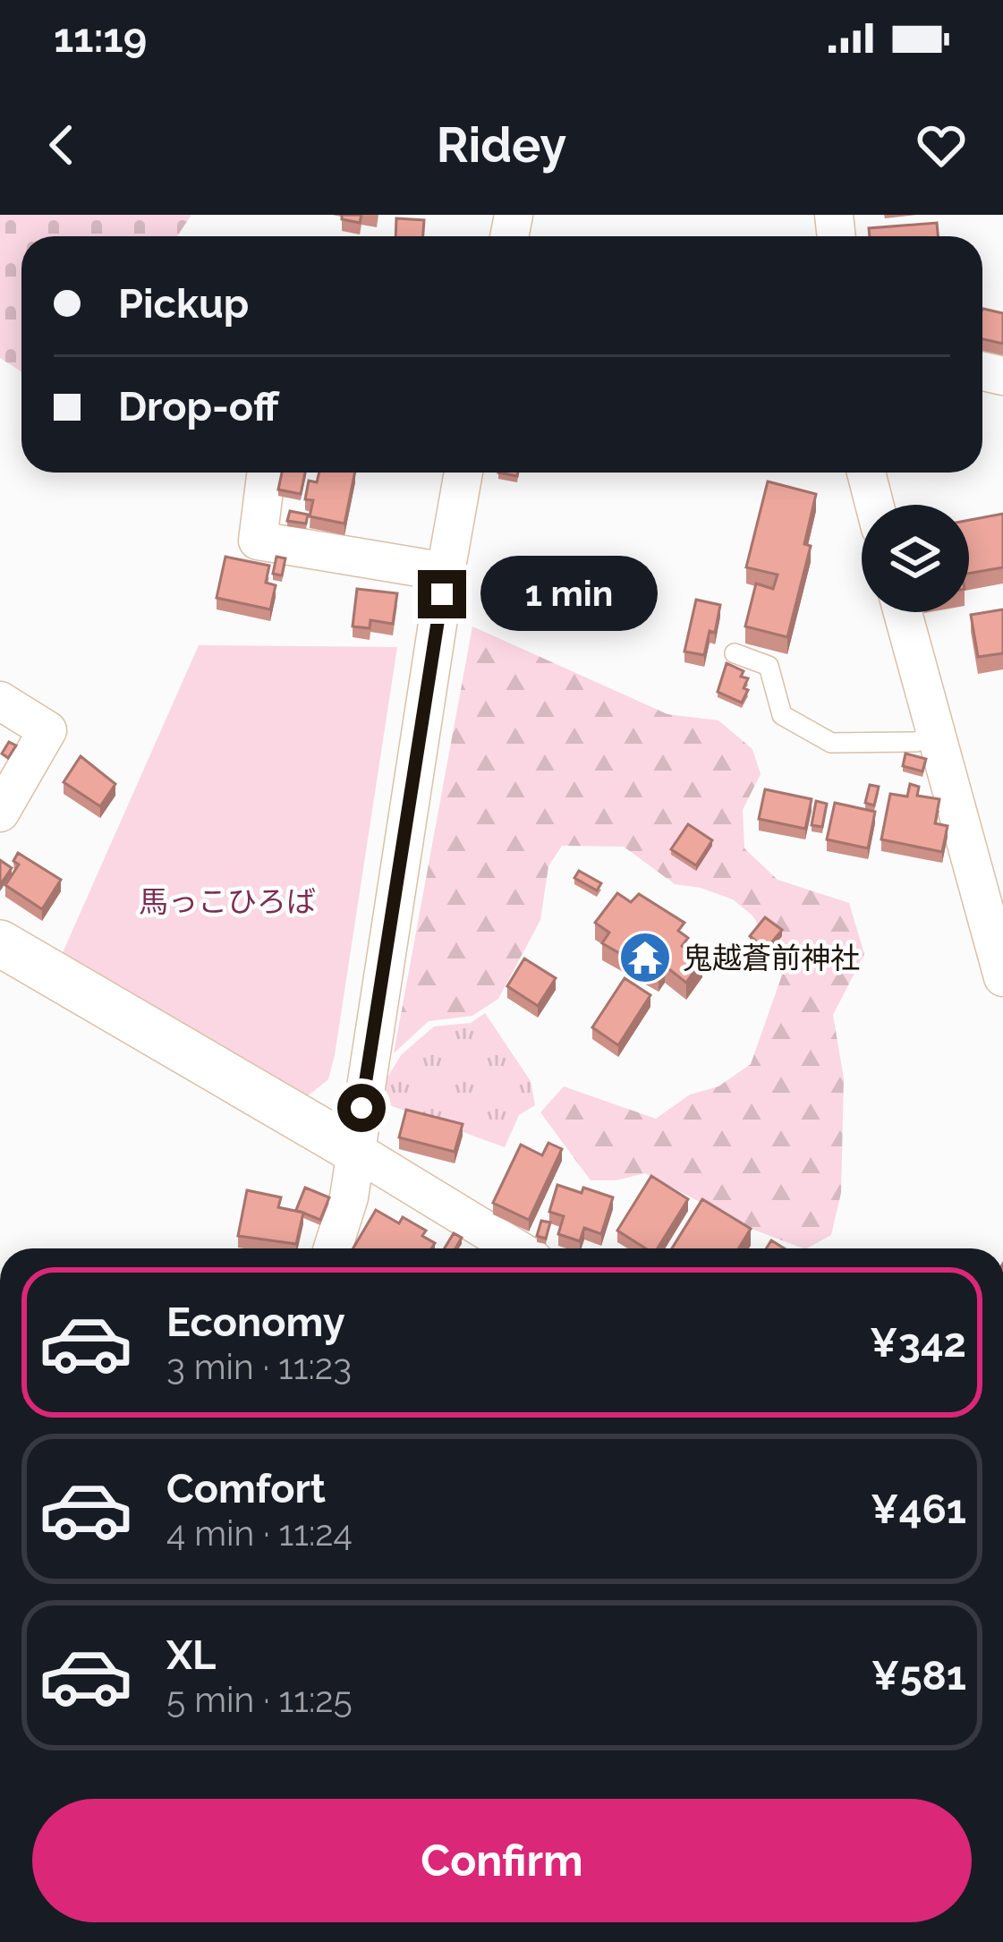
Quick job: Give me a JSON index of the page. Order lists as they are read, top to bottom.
{
  "parks": ["馬っこひろば"],
  "places": {
    "temple": ["鬼越蒼前神社"]
  },
  "page": {
    "status": "11:19",
    "header": "Ridey",
    "banner": ["Pickup", "Drop-off"],
    "bubble": "1 min",
    "list": [
      {
        "name": "Economy",
        "note": "3 min · 11:23",
        "value": "¥342"
      },
      {
        "name": "Comfort",
        "note": "4 min · 11:24",
        "value": "¥461"
      },
      {
        "name": "XL",
        "note": "5 min · 11:25",
        "value": "¥581"
      }
    ],
    "buttons": "Confirm"
  }
}
